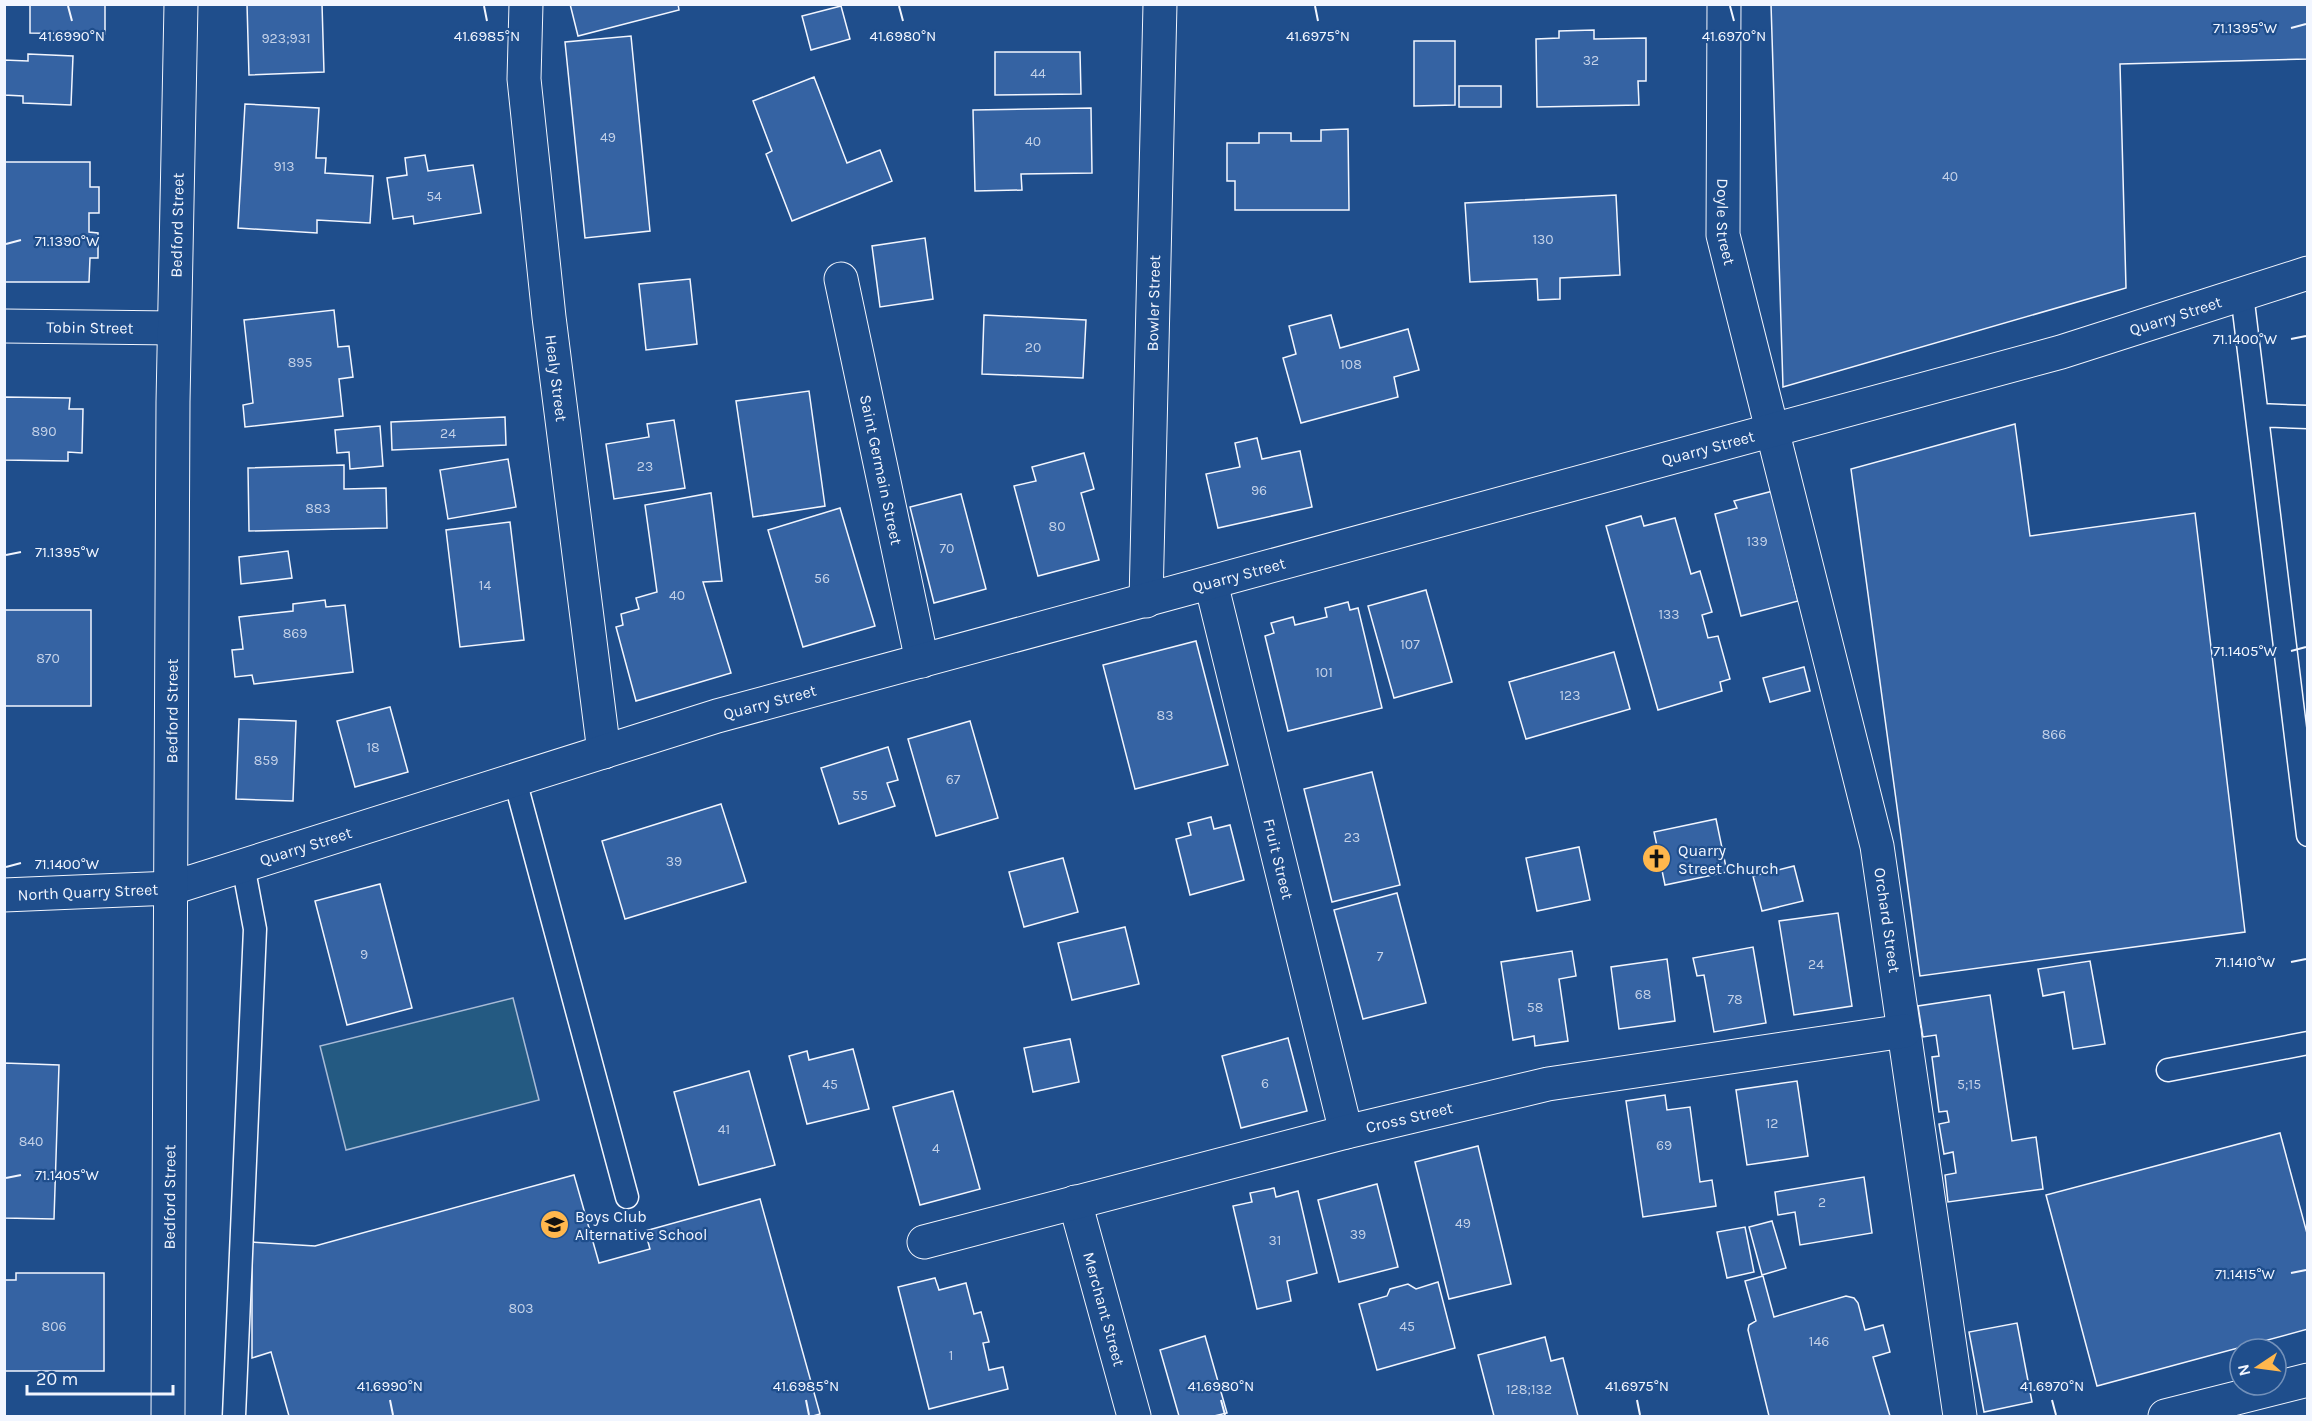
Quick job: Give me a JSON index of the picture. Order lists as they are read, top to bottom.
{
  "streets": {
    "street": [
      "Doyle Street",
      "Bedford Street",
      "Bowler Street",
      "Quarry Street",
      "Tobin Street",
      "Healy Street",
      "Saint Germain Street",
      "Fruit Street",
      "North Quarry Street",
      "Orchard Street",
      "Cross Street",
      "Merchant Street"
    ]
  },
  "crossings": [
    ["Doyle Street", "Quarry Street"],
    ["Doyle Street", "Orchard Street"],
    ["Bedford Street", "Quarry Street"],
    ["Bedford Street", "Tobin Street"],
    ["Bedford Street", "North Quarry Street"],
    ["Bowler Street", "Quarry Street"],
    ["Quarry Street", "Healy Street"],
    ["Quarry Street", "Saint Germain Street"],
    ["Quarry Street", "Fruit Street"],
    ["Quarry Street", "North Quarry Street"],
    ["Quarry Street", "Orchard Street"],
    ["Fruit Street", "Cross Street"],
    ["Orchard Street", "Cross Street"],
    ["Cross Street", "Merchant Street"]
  ],
  "places": {
    "church": ["Quarry Street Church"],
    "school or university": ["Boys Club Alternative School"]
  },
  "house_numbers": [
    "923;931",
    "32",
    "44",
    "49",
    "40",
    "913",
    "40",
    "54",
    "130",
    "20",
    "895",
    "108",
    "890",
    "24",
    "23",
    "96",
    "883",
    "80",
    "139",
    "70",
    "56",
    "14",
    "40",
    "133",
    "869",
    "107",
    "870",
    "101",
    "123",
    "83",
    "866",
    "18",
    "859",
    "67",
    "55",
    "23",
    "39",
    "9",
    "7",
    "24",
    "68",
    "78",
    "58",
    "6",
    "45",
    "5;15",
    "12",
    "41",
    "840",
    "69",
    "4",
    "2",
    "49",
    "39",
    "31",
    "803",
    "806",
    "45",
    "146",
    "1",
    "128;132"
  ],
  "scale_bar": "20 m",
  "north": "left",
  "coordinates": [
    "71.1395°W",
    "41.6990°N",
    "41.6985°N",
    "41.6980°N",
    "41.6975°N",
    "41.6970°N",
    "71.1390°W",
    "71.1400°W",
    "71.1405°W",
    "71.1410°W",
    "71.1415°W"
  ]
}
